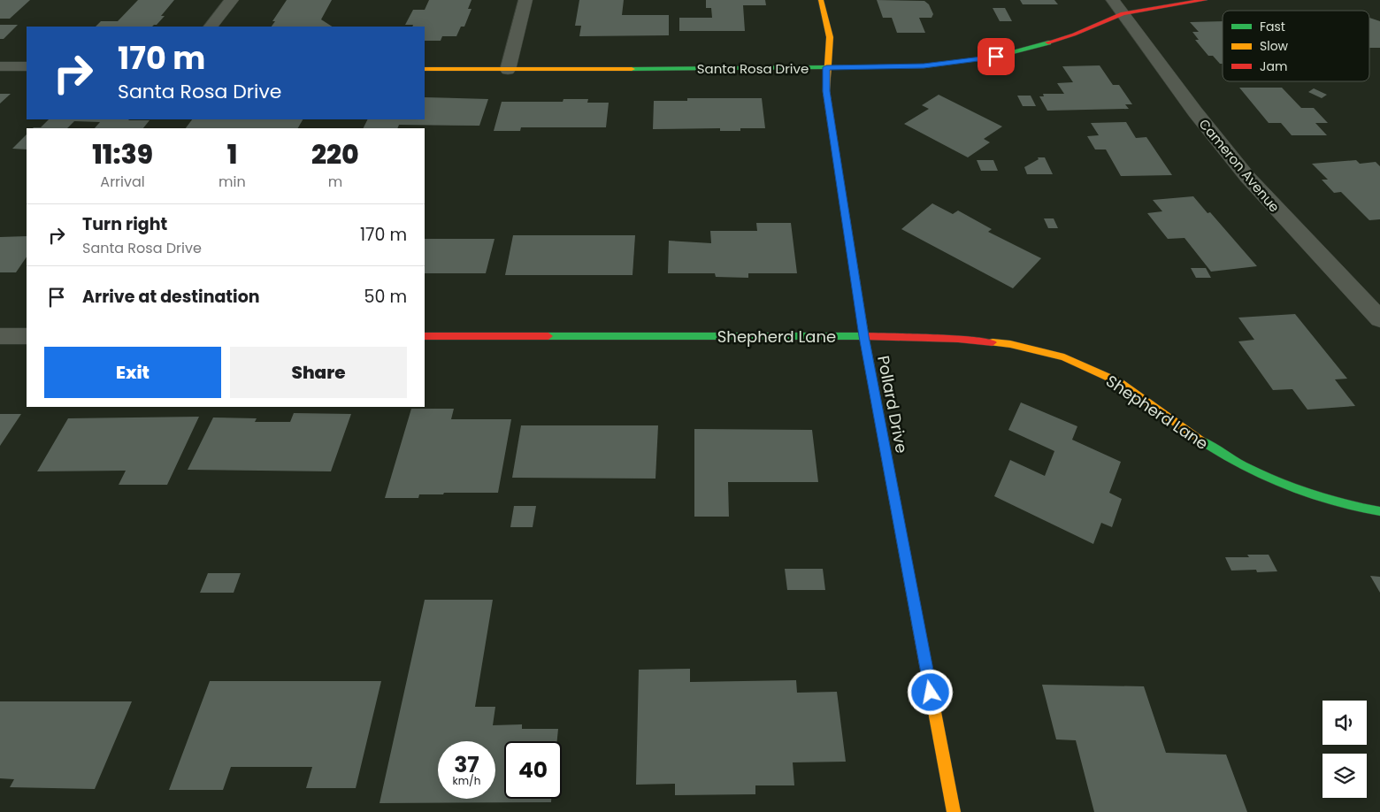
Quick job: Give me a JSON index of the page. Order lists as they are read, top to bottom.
{
  "streets": {
    "street": [
      "Santa Rosa Drive",
      "Cameron Avenue",
      "Shepherd Lane",
      "Pollard Drive"
    ]
  },
  "crossings": [
    ["Santa Rosa Drive", "Cameron Avenue"],
    ["Santa Rosa Drive", "Pollard Drive"],
    ["Shepherd Lane", "Pollard Drive"]
  ],
  "legend": ["Fast", "Slow", "Jam"],
  "page": {
    "turn": ["170 m", "Santa Rosa Drive"],
    "eta": [
      "11:39",
      "Arrival",
      "1",
      "min",
      "220",
      "m"
    ],
    "list": [
      {
        "name": "Turn right",
        "note": "Santa Rosa Drive",
        "value": "170 m"
      },
      {
        "name": "Arrive at destination",
        "value": "50 m"
      }
    ],
    "buttons": ["Exit", "Share"],
    "speed": "37 km/h",
    "limit": "40"
  }
}
